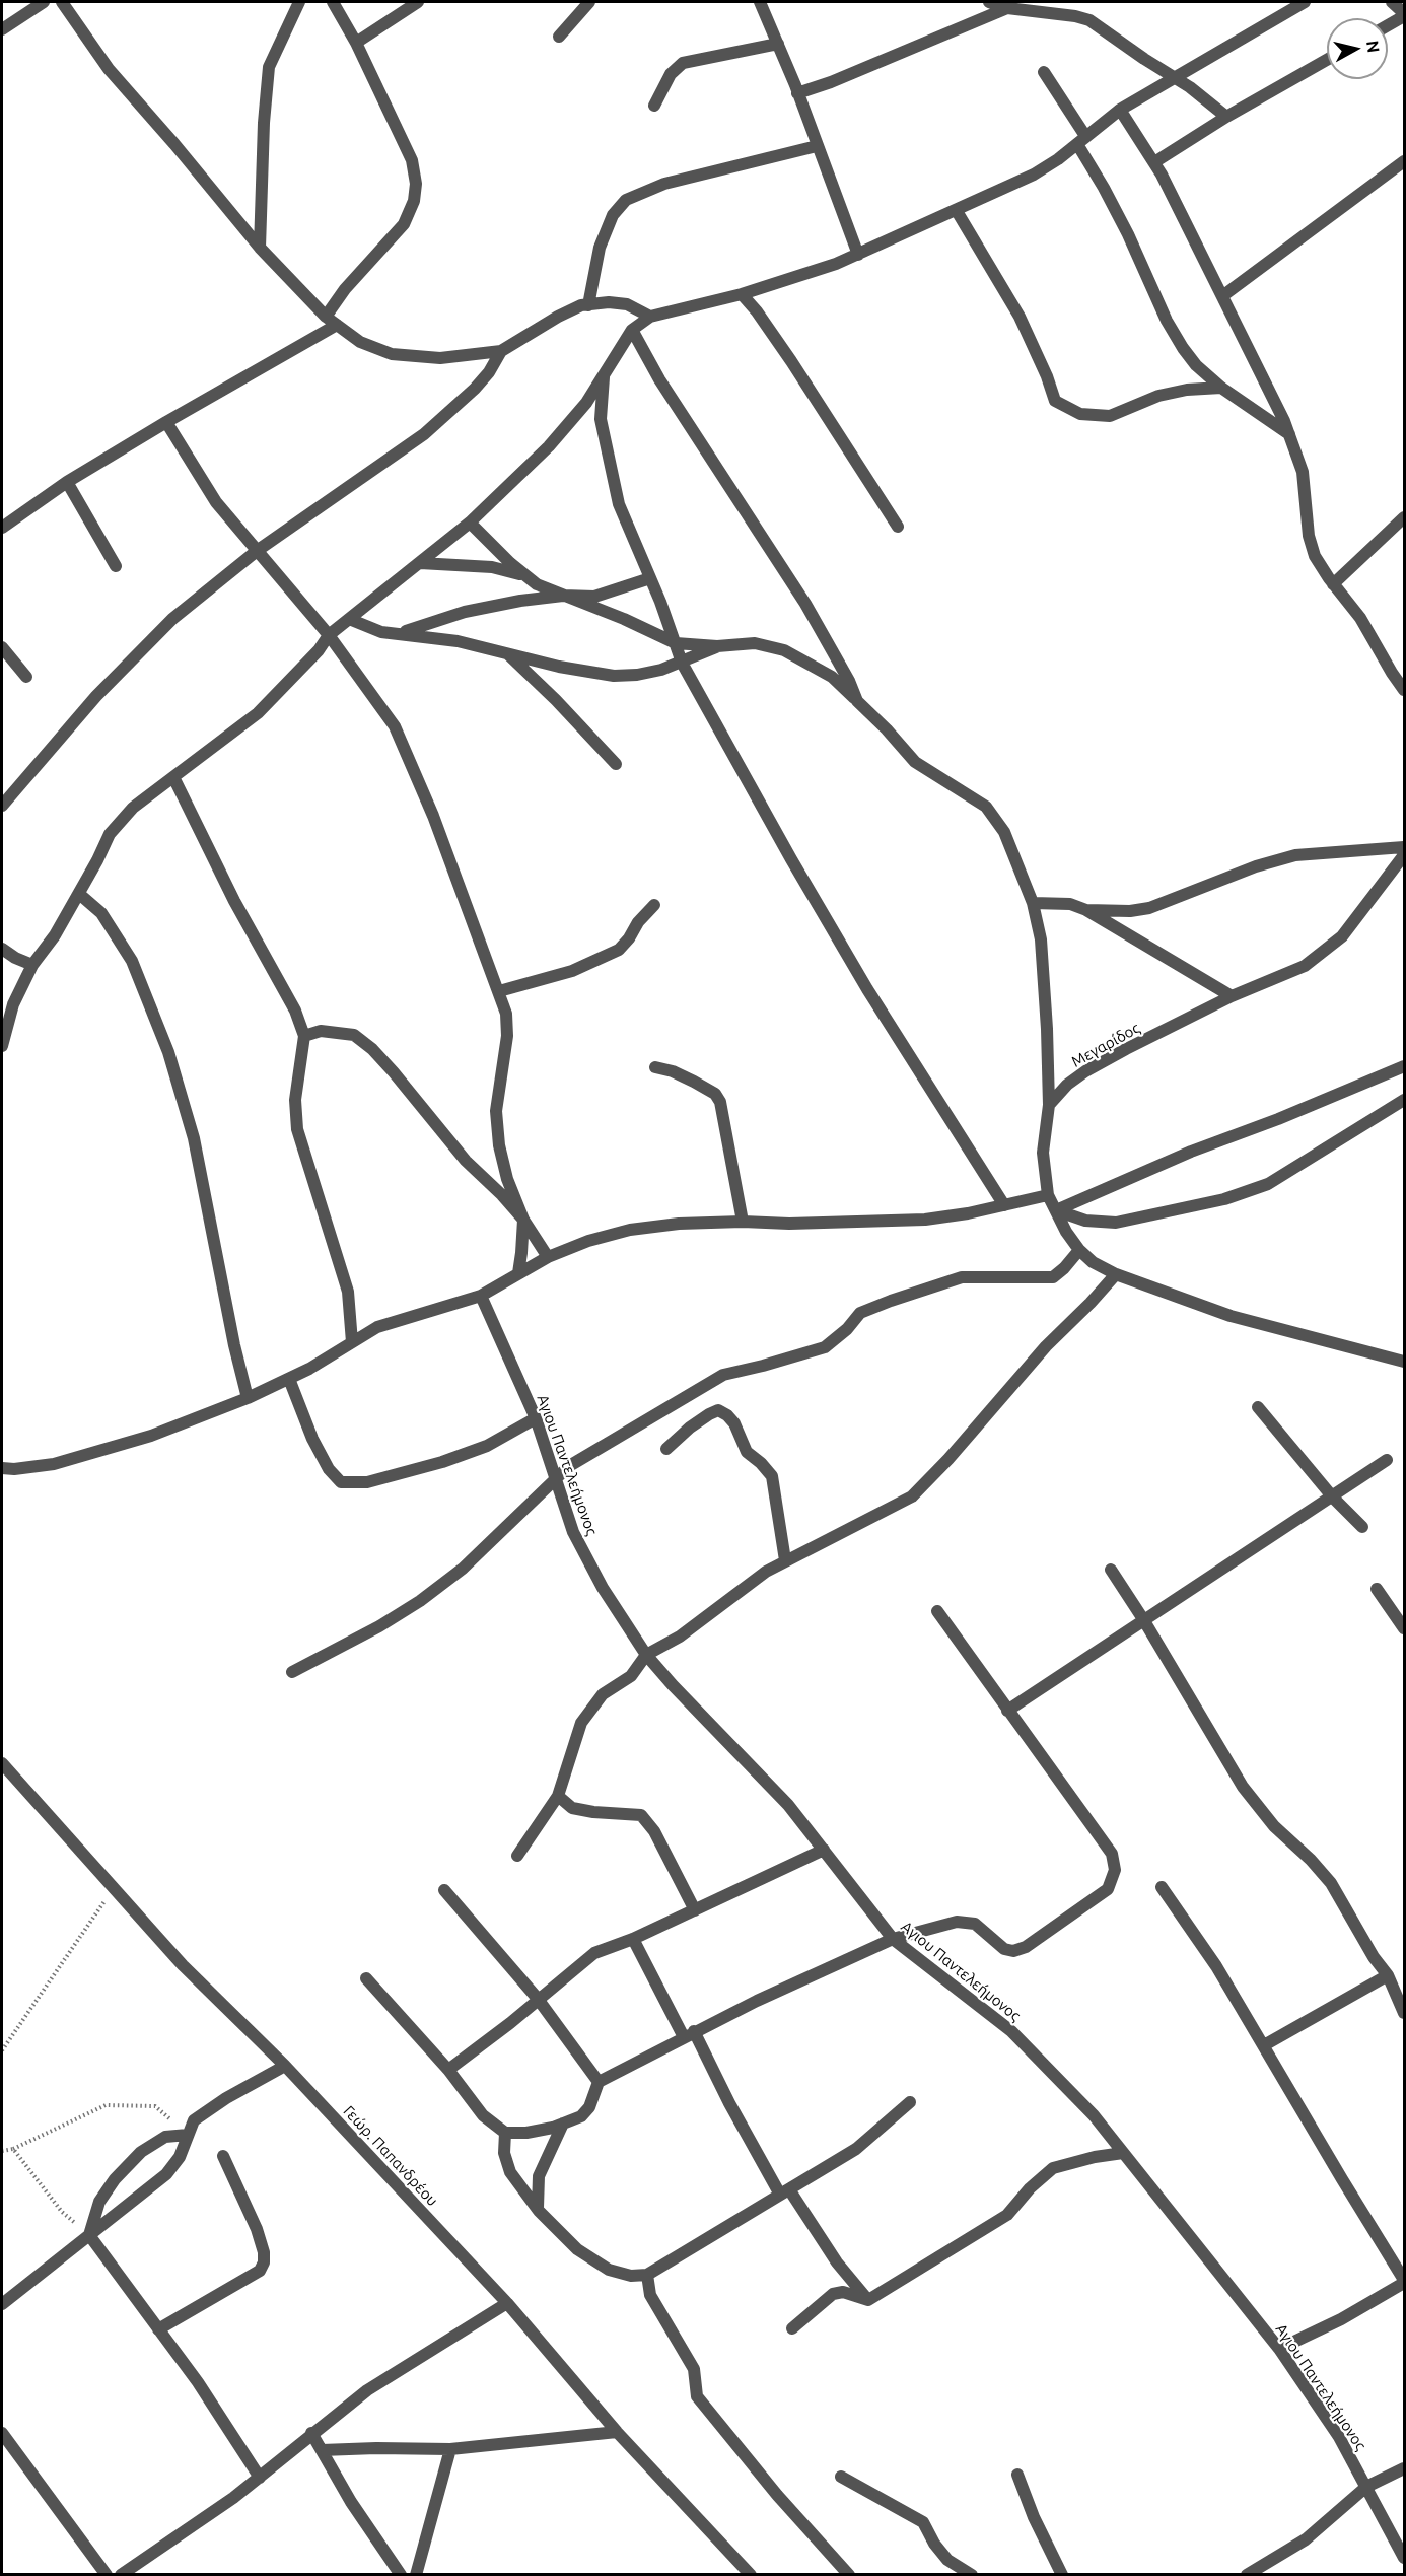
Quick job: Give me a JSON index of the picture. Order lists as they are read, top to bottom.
{
  "streets": {
    "street": ["Μεγαρίδος", "Αγιου Παντελεήμονος", "Γεώρ. Παπανδρέου"]
  },
  "north": "right"
}
